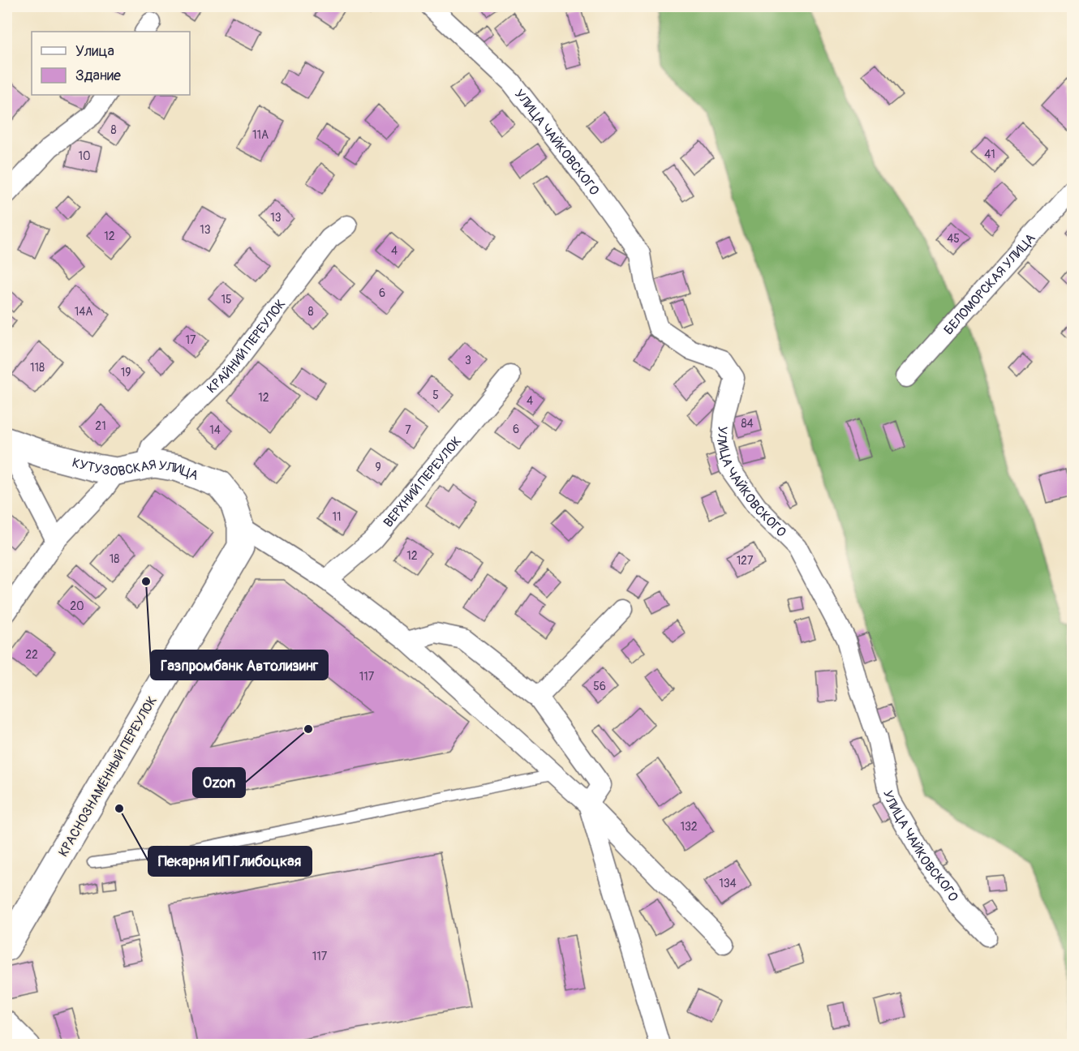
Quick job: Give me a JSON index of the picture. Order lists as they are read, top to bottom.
{
  "streets": {
    "street": [
      "УЛИЦА ЧАЙКОВСКОГО",
      "БЕЛОМОРСКАЯ УЛИЦА",
      "КРАЙНИЙ ПЕРЕУЛОК",
      "КУТУЗОВСКАЯ УЛИЦА",
      "ВЕРХНИЙ ПЕРЕУЛОК",
      "КРАСНОЗНАМЁННЫЙ ПЕРЕУЛОК"
    ]
  },
  "crossings": [
    ["КРАЙНИЙ ПЕРЕУЛОК", "КУТУЗОВСКАЯ УЛИЦА"],
    ["КУТУЗОВСКАЯ УЛИЦА", "КРАСНОЗНАМЁННЫЙ ПЕРЕУЛОК"]
  ],
  "places": ["Газпромбанк Автолизинг", "Ozon", "Пекарня ИП Глибоцкая"],
  "house_numbers": [
    "8",
    "11А",
    "41",
    "10",
    "13",
    "13",
    "12",
    "45",
    "4",
    "6",
    "15",
    "14А",
    "8",
    "17",
    "3",
    "118",
    "19",
    "5",
    "12",
    "4",
    "84",
    "21",
    "6",
    "14",
    "7",
    "9",
    "11",
    "12",
    "18",
    "127",
    "20",
    "22",
    "117",
    "56",
    "132",
    "134",
    "117"
  ],
  "legend": ["Улица", "Здание"]
}
